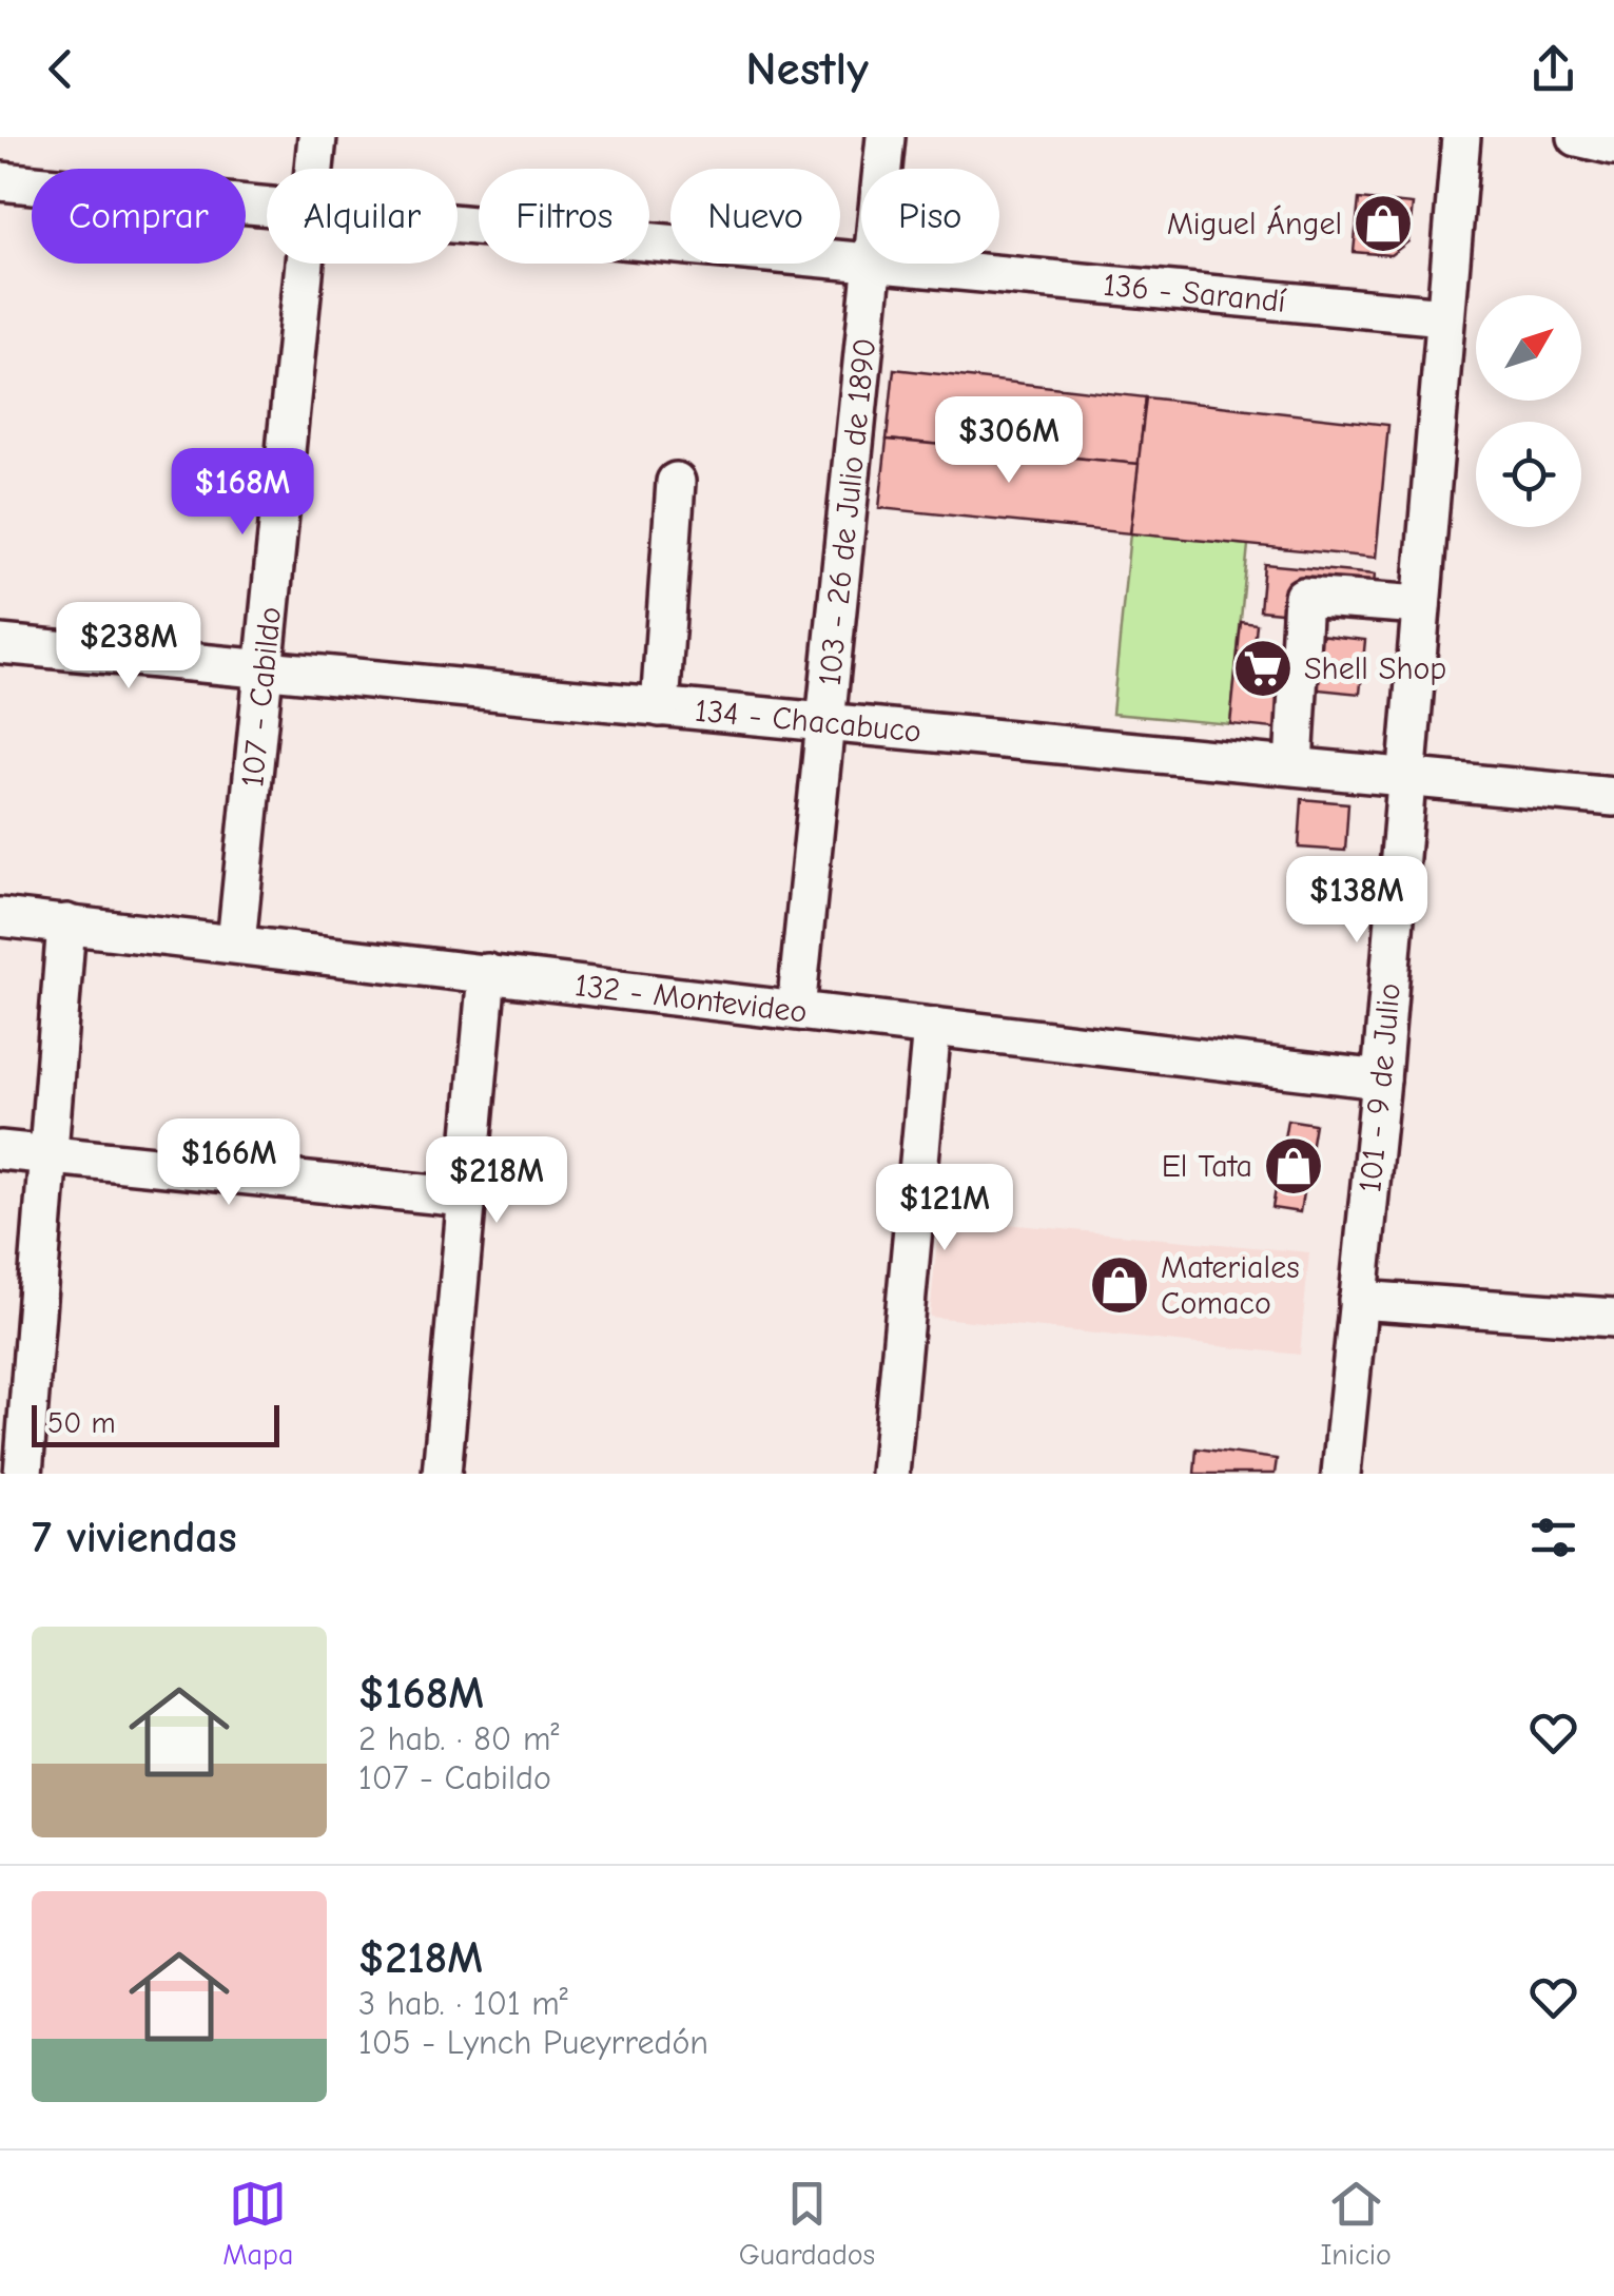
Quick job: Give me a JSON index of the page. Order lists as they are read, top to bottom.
{
  "streets": {
    "street": [
      "136 - Sarandí",
      "103 - 26 de Julio de 1890",
      "107 - Cabildo",
      "134 - Chacabuco",
      "132 - Montevideo",
      "101 - 9 de Julio"
    ]
  },
  "crossings": [
    ["136 - Sarandí", "101 - 9 de Julio"],
    ["103 - 26 de Julio de 1890", "134 - Chacabuco"],
    ["103 - 26 de Julio de 1890", "132 - Montevideo"],
    ["107 - Cabildo", "134 - Chacabuco"],
    ["107 - Cabildo", "132 - Montevideo"],
    ["134 - Chacabuco", "101 - 9 de Julio"],
    ["132 - Montevideo", "101 - 9 de Julio"]
  ],
  "places": {
    "shop": ["Miguel Ángel", "El Tata", "Materiales Comaco"],
    "supermarket": ["Shell Shop"]
  },
  "scale_bar": "50 m",
  "north": "top right",
  "page": {
    "header": "Nestly",
    "chip": [
      "Comprar",
      "Alquilar",
      "Filtros",
      "Nuevo",
      "Piso"
    ],
    "price": [
      "$306M",
      "$168M",
      "$238M",
      "$138M",
      "$166M",
      "$218M",
      "$121M"
    ],
    "scale": "50 m",
    "heading": "7 viviendas",
    "list": [
      {
        "name": "$168M",
        "note": "2 hab. · 80 m² · 107 - Cabildo"
      },
      {
        "name": "$218M",
        "note": "3 hab. · 101 m² · 105 - Lynch Pueyrredón"
      }
    ],
    "tabs": ["Mapa", "Guardados", "Inicio"]
  }
}
